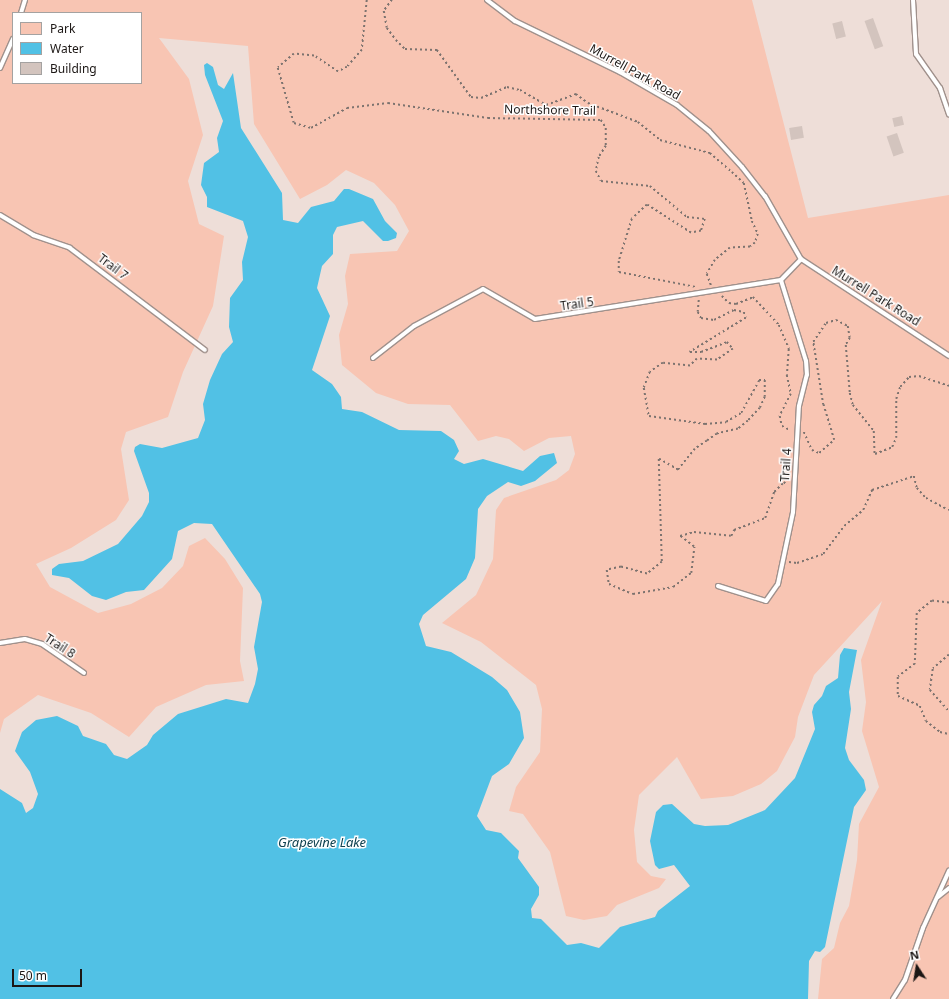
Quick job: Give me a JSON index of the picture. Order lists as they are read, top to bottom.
{
  "streets": {
    "lane": [
      "Murrell Park Road",
      "Trail 7",
      "Trail 5",
      "Trail 4",
      "Trail 8"
    ],
    "path": ["Northshore Trail"]
  },
  "crossings": [
    ["Northshore Trail", "Trail 5"],
    ["Northshore Trail", "Trail 4"],
    ["Trail 5", "Trail 4"]
  ],
  "water": ["Grapevine Lake"],
  "legend": ["Park", "Water", "Building"],
  "scale_bar": "50 m",
  "north": "top"
}
